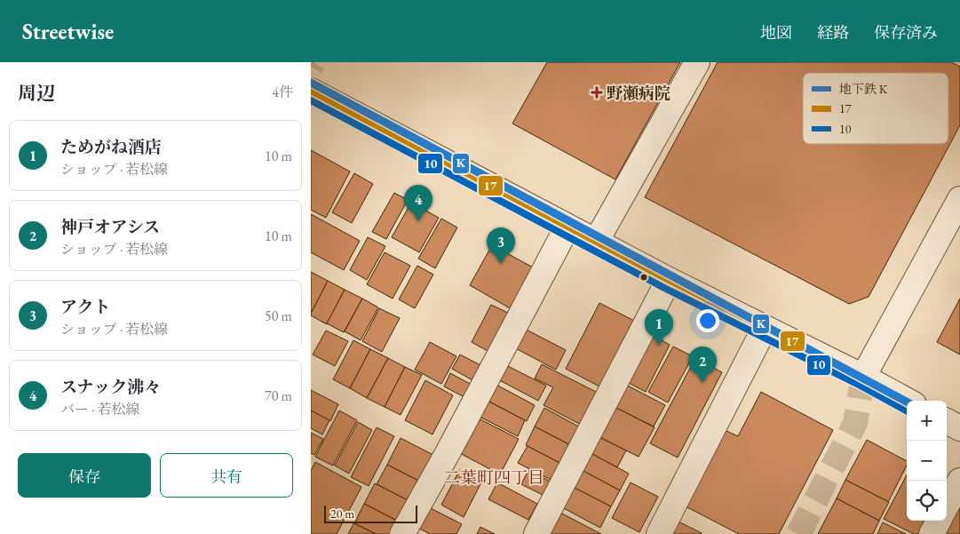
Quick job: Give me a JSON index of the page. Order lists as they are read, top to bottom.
{
  "districts": ["二葉町四丁目"],
  "places": {
    "health": ["野瀬病院"]
  },
  "lines": ["metro line K", "transit line 17", "transit line 10"],
  "legend": ["地下鉄 K", "17", "10"],
  "scale_bar": "20 m",
  "page": {
    "header": "Streetwise",
    "nav": ["地図", "経路", "保存済み"],
    "heading": ["周辺", "4件"],
    "list": [
      {
        "mark": "1",
        "name": "ためがね酒店",
        "note": "ショップ · 若松線",
        "value": "10 m"
      },
      {
        "mark": "2",
        "name": "神戸オアシス",
        "note": "ショップ · 若松線",
        "value": "10 m"
      },
      {
        "mark": "3",
        "name": "アクト",
        "note": "ショップ · 若松線",
        "value": "50 m"
      },
      {
        "mark": "4",
        "name": "スナック沸々",
        "note": "バー · 若松線",
        "value": "70 m"
      }
    ],
    "pins": [
      "4",
      "3",
      "1",
      "2"
    ],
    "map_buttons": ["+", "−"],
    "buttons": ["保存", "共有"],
    "scale": "20 m"
  }
}
